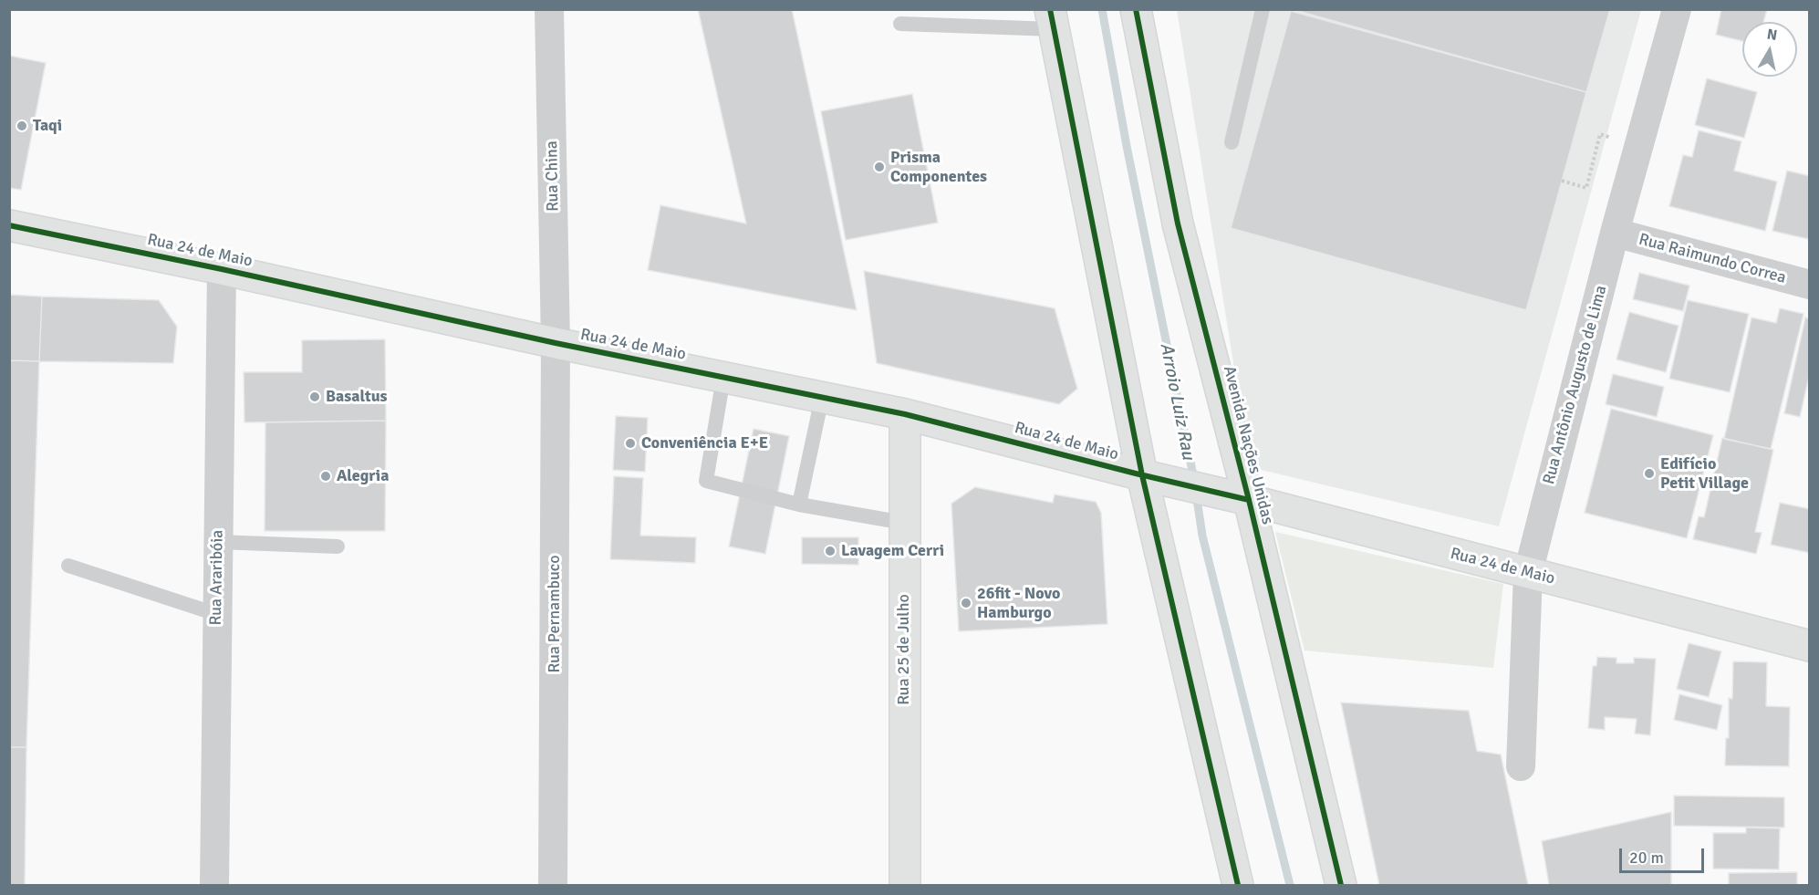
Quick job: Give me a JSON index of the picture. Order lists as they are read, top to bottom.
{
  "streets": {
    "street": [
      "Rua China",
      "Rua 24 de Maio",
      "Rua Raimundo Correa",
      "Rua Antônio Augusto de Lima",
      "Avenida Nações Unidas",
      "Rua Araribóia",
      "Rua Pernambuco",
      "Rua 25 de Julho"
    ]
  },
  "crossings": [
    ["Rua China", "Rua 24 de Maio"],
    ["Rua China", "Rua Pernambuco"],
    ["Rua 24 de Maio", "Rua Antônio Augusto de Lima"],
    ["Rua 24 de Maio", "Avenida Nações Unidas"],
    ["Rua 24 de Maio", "Rua Araribóia"],
    ["Rua 24 de Maio", "Rua Pernambuco"],
    ["Rua 24 de Maio", "Rua 25 de Julho"],
    ["Rua Raimundo Correa", "Rua Antônio Augusto de Lima"]
  ],
  "water": ["Arroio Luiz Rau"],
  "places": [
    "Taqi",
    "Prisma Componentes",
    "Basaltus",
    "Conveniência E+E",
    "Edifício Petit Village",
    "Alegria",
    "Lavagem Cerri",
    "26fit - Novo Hamburgo"
  ],
  "scale_bar": "20 m",
  "north": "top"
}
